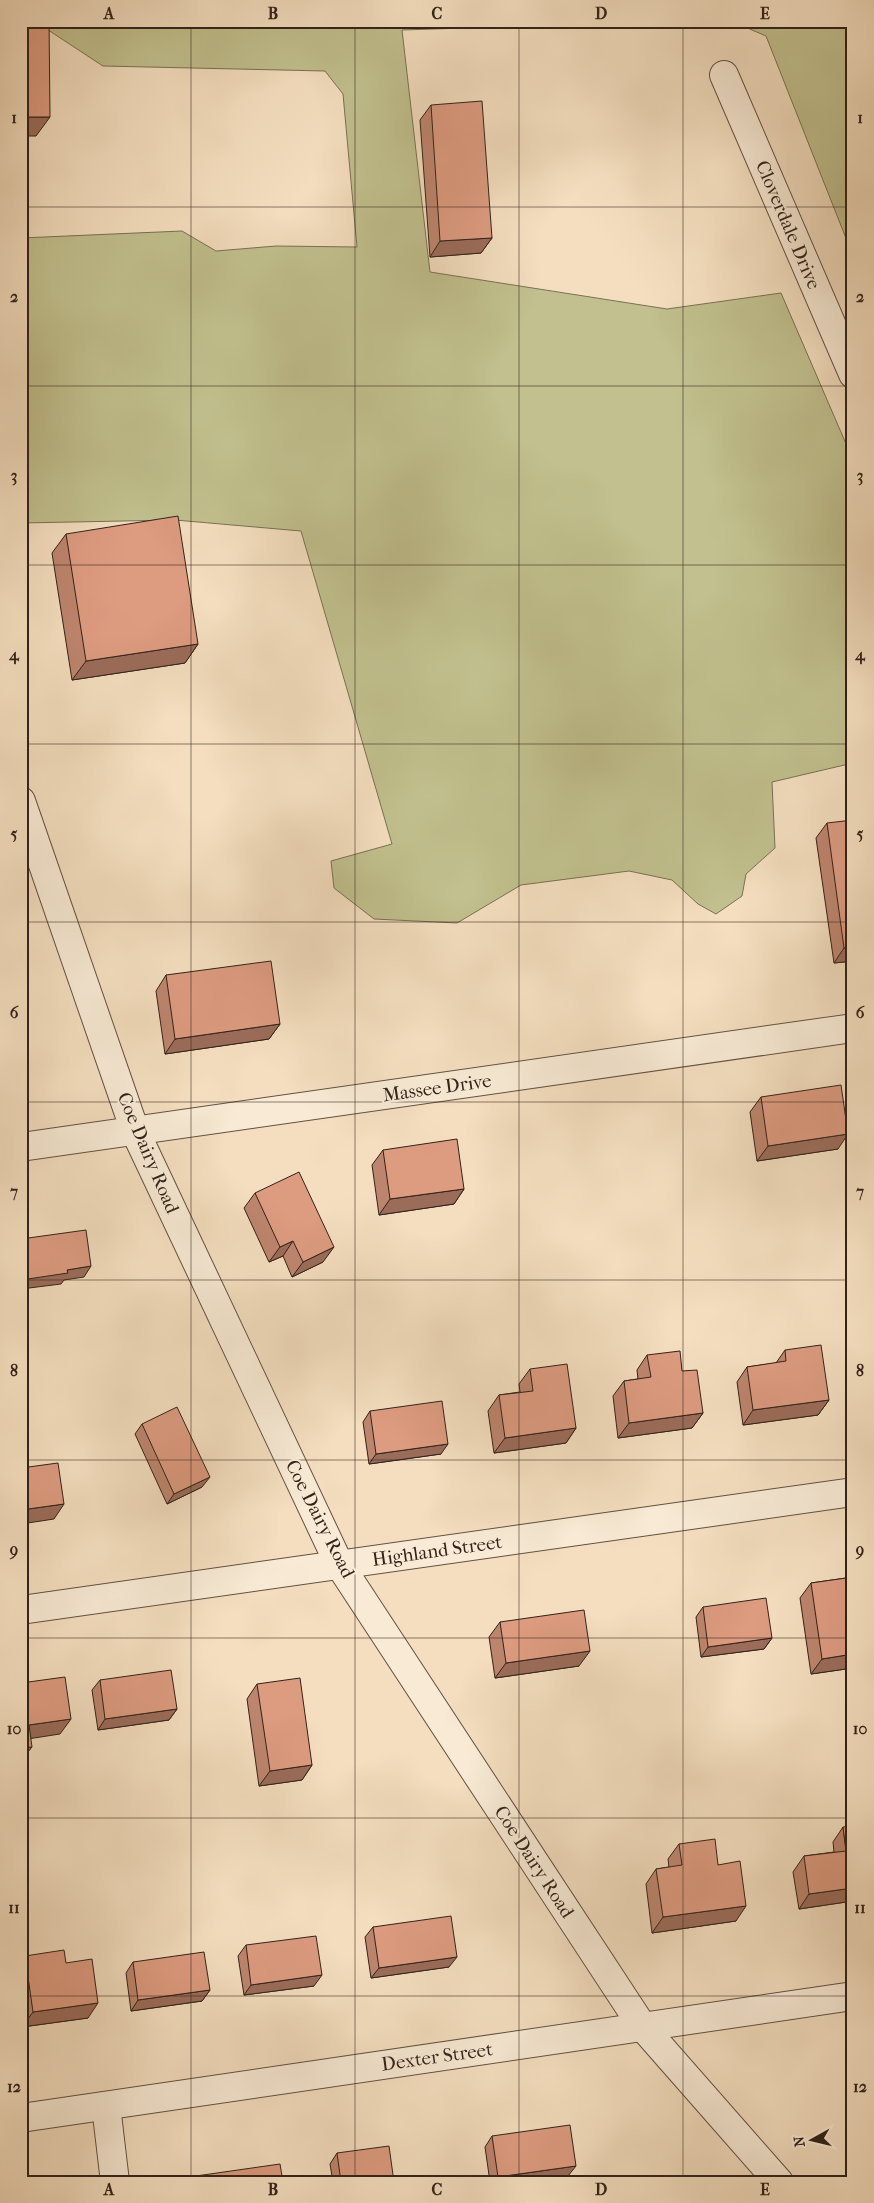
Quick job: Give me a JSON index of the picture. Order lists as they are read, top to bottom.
{
  "streets": {
    "street": [
      "Cloverdale Drive",
      "Massee Drive",
      "Coe Dairy Road",
      "Highland Street",
      "Dexter Street"
    ]
  },
  "crossings": [
    ["Massee Drive", "Coe Dairy Road"],
    ["Coe Dairy Road", "Highland Street"],
    ["Coe Dairy Road", "Dexter Street"]
  ],
  "north": "left",
  "grid": {
    "columns": [
      "A",
      "B",
      "C",
      "D",
      "E"
    ],
    "rows": [
      "1",
      "2",
      "3",
      "4",
      "5",
      "6",
      "7",
      "8",
      "9",
      "10",
      "11",
      "12"
    ]
  }
}
